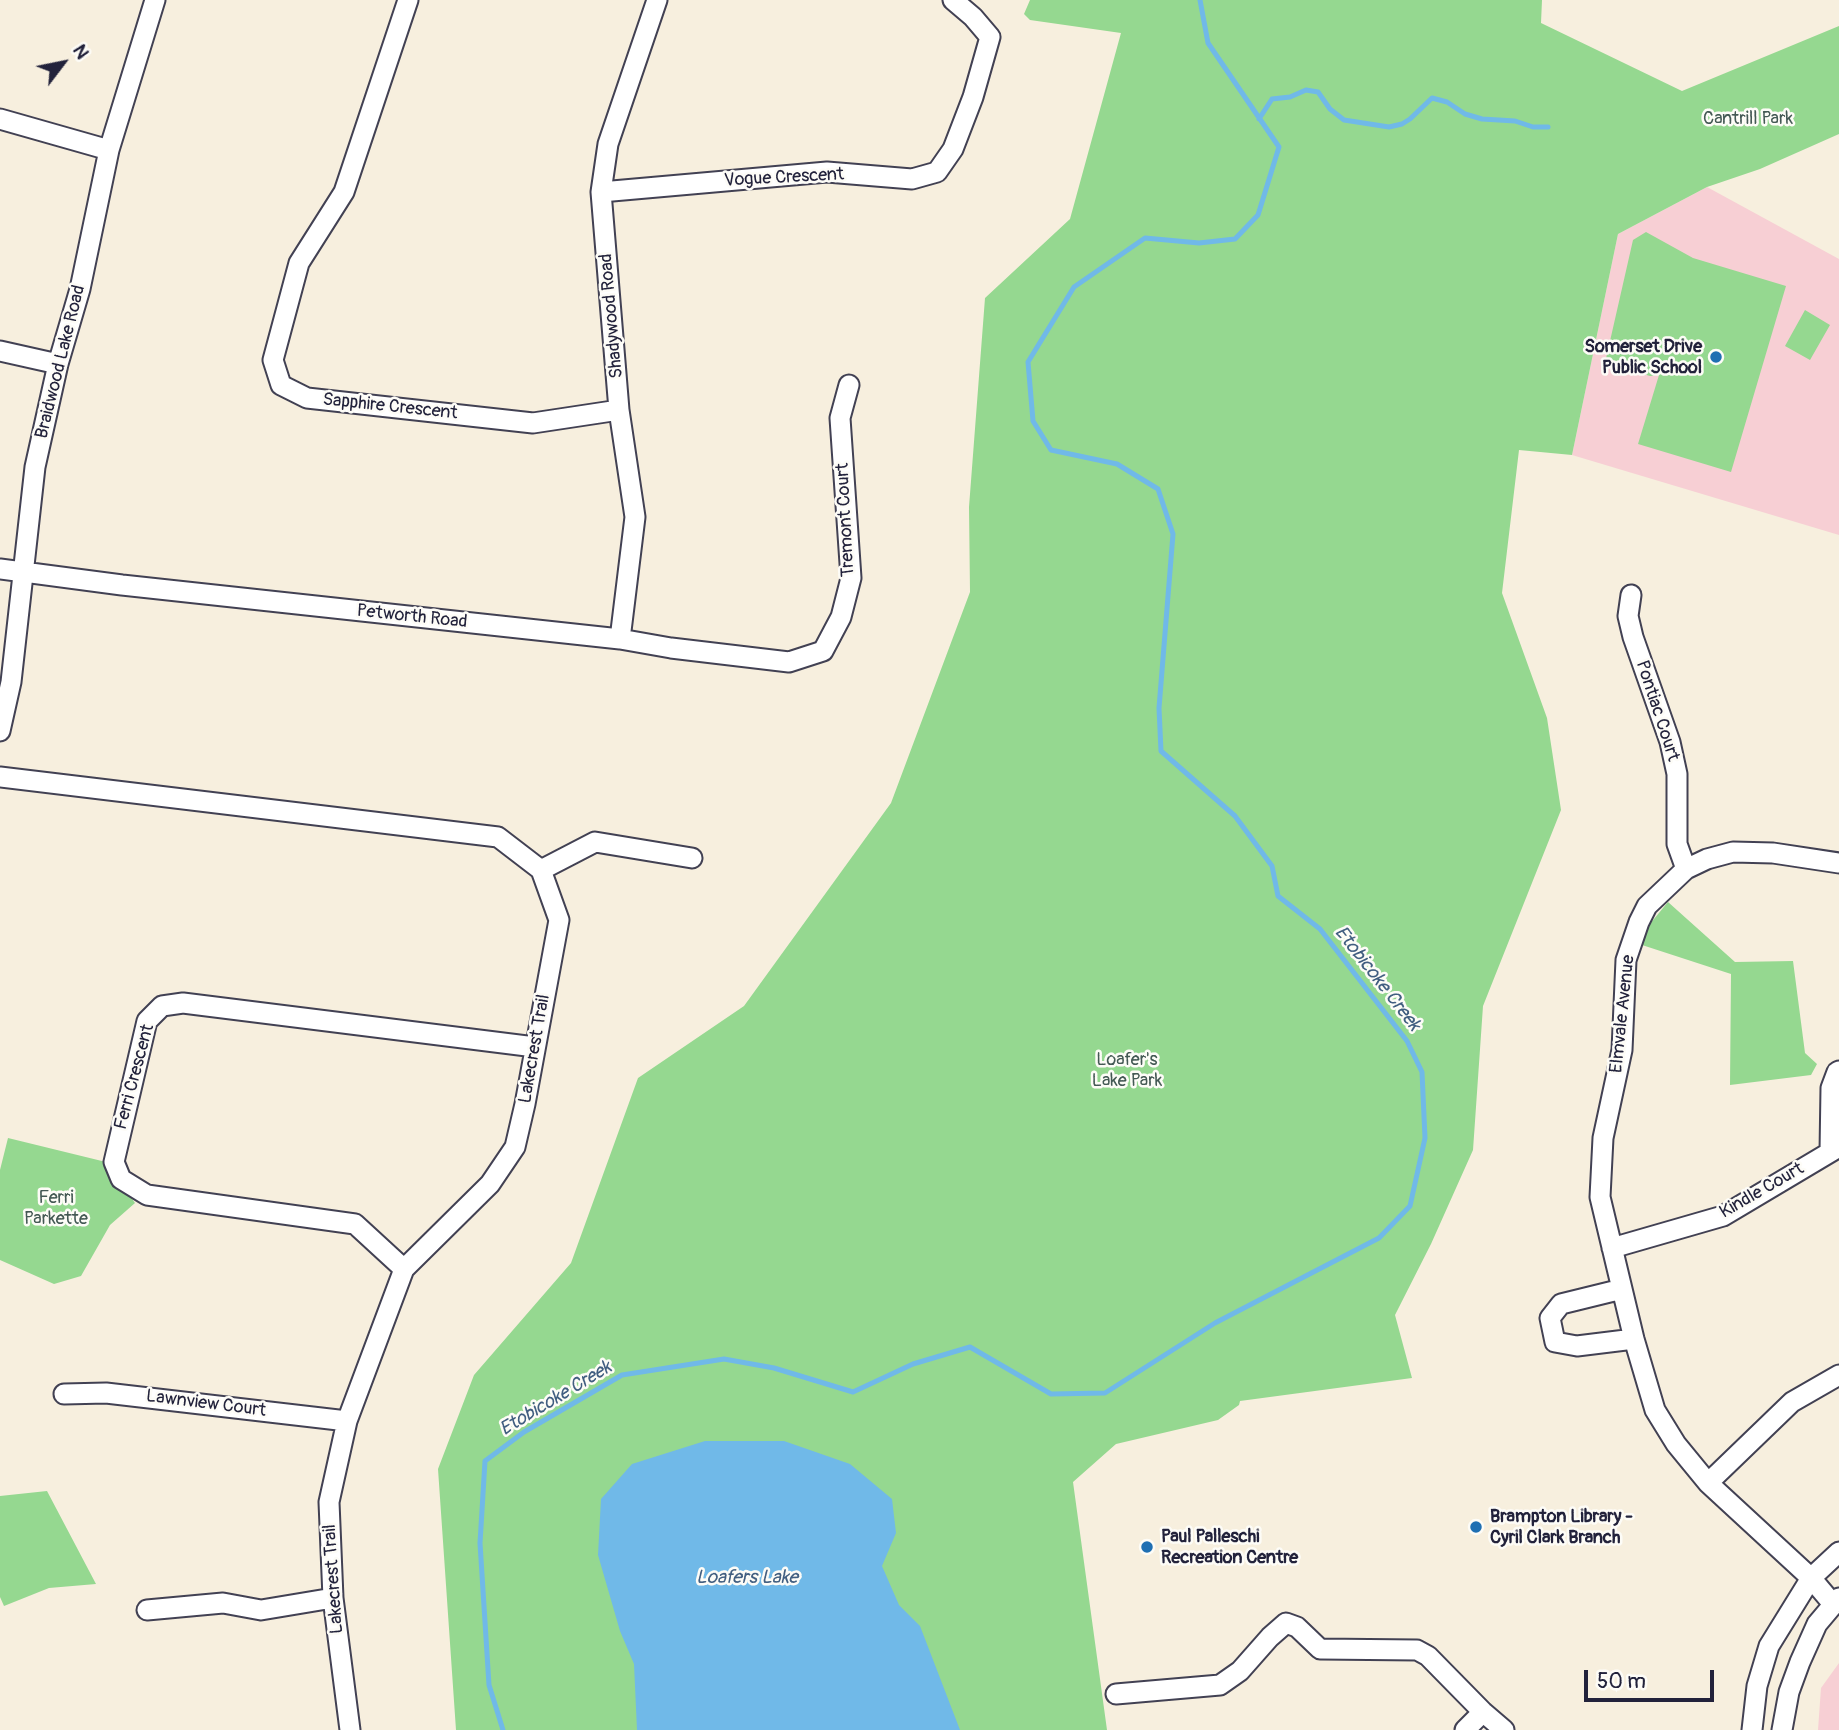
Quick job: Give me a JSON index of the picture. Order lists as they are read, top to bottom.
{
  "streets": {
    "street": [
      "Vogue Crescent",
      "Shadywood Road",
      "Braidwood Lake Road",
      "Sapphire Crescent",
      "Tremont Court",
      "Petworth Road",
      "Pontiac Court",
      "Elmvale Avenue",
      "Lakecrest Trail",
      "Ferri Crescent",
      "Kindle Court",
      "Lawnview Court"
    ]
  },
  "crossings": [
    ["Vogue Crescent", "Shadywood Road"],
    ["Shadywood Road", "Sapphire Crescent"],
    ["Shadywood Road", "Petworth Road"],
    ["Braidwood Lake Road", "Petworth Road"],
    ["Tremont Court", "Petworth Road"],
    ["Pontiac Court", "Elmvale Avenue"],
    ["Elmvale Avenue", "Kindle Court"],
    ["Lakecrest Trail", "Ferri Crescent"],
    ["Lakecrest Trail", "Lawnview Court"]
  ],
  "water": ["Etobicoke Creek", "Loafers Lake"],
  "parks": ["Cantrill Park", "Loafer's Lake Park", "Ferri Parkette"],
  "places": ["Somerset Drive Public School", "Brampton Library - Cyril Clark Branch", "Paul Palleschi Recreation Centre"],
  "scale_bar": "50 m",
  "north": "top right"
}
